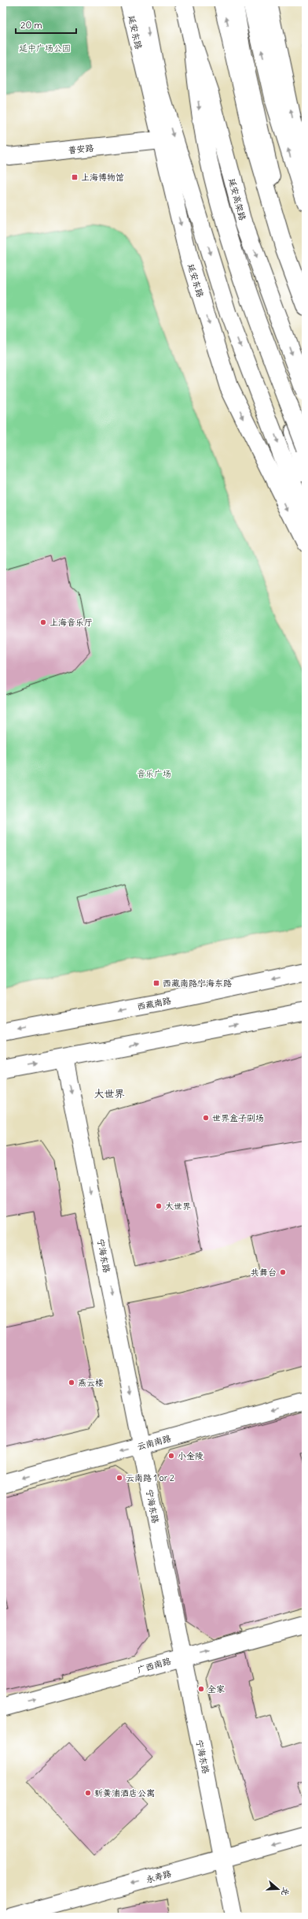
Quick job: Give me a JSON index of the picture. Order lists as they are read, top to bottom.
{
  "streets": {
    "main road": [
      "延安东路",
      "普安路",
      "延安高架路",
      "西藏南路",
      "宁海东路",
      "云南南路",
      "广西南路",
      "永寿路"
    ]
  },
  "crossings": [
    ["延安东路", "普安路"],
    ["宁海东路", "云南南路"],
    ["宁海东路", "广西南路"],
    ["宁海东路", "永寿路"]
  ],
  "one_way": [
    "宁海东路",
    "云南南路",
    "广西南路",
    "永寿路"
  ],
  "districts": ["大世界"],
  "parks": ["延中广场公园", "音乐广场"],
  "places": {
    "transit": ["上海博物馆", "西藏南路宁海东路"],
    "other": [
      "上海音乐厅",
      "世界盒子剧场",
      "大世界",
      "共舞台",
      "燕云楼",
      "小金陵",
      "云南路 1 or 2",
      "全家",
      "新黄浦酒店公寓"
    ]
  },
  "scale_bar": "20 m",
  "north": "right"
}
